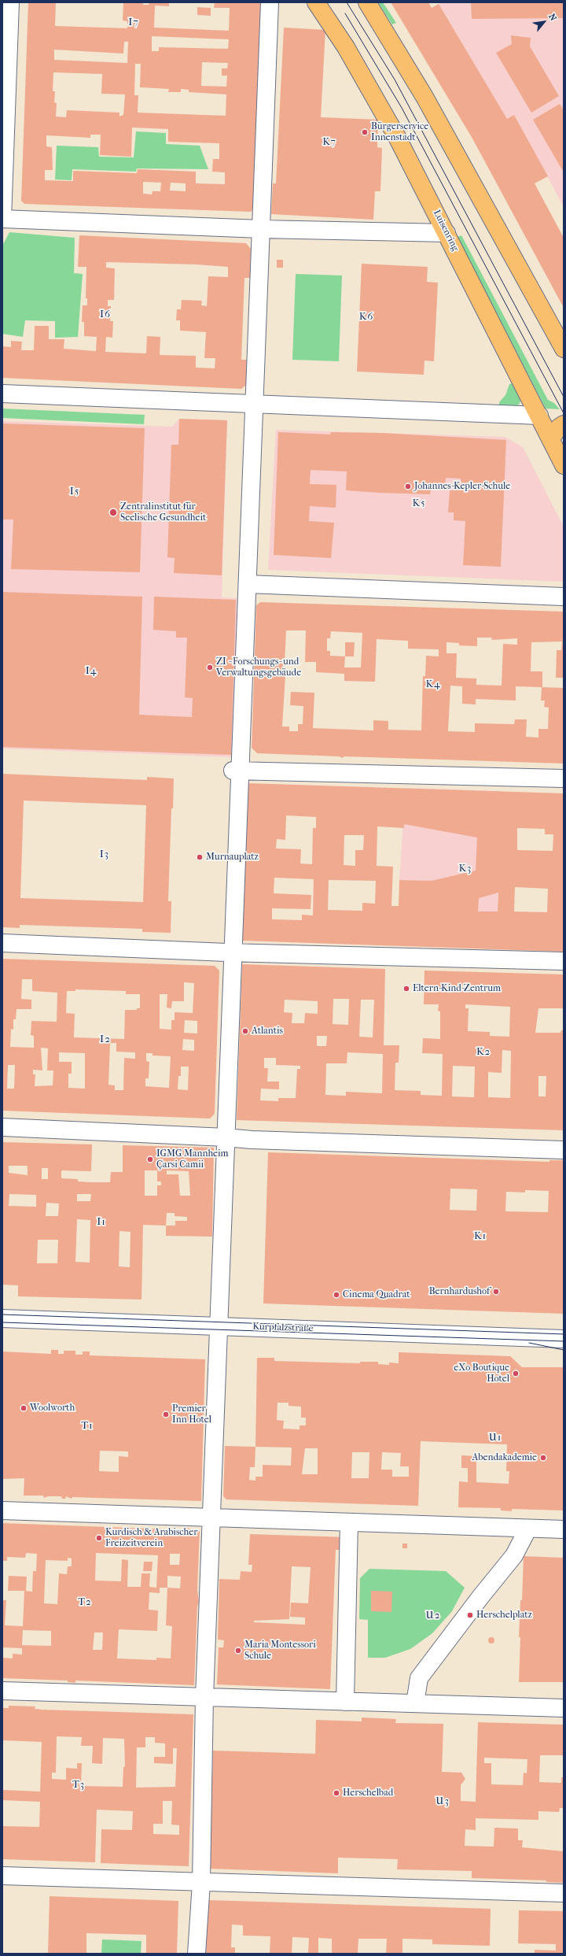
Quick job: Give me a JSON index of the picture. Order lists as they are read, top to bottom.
{
  "streets": {
    "main road": ["Luisenring"],
    "street": ["Kurpfalzstraße"]
  },
  "districts": [
    "I7",
    "K7",
    "I6",
    "K6",
    "I5",
    "K5",
    "I4",
    "K4",
    "I3",
    "K3",
    "I2",
    "K2",
    "I1",
    "K1",
    "T1",
    "U1",
    "T2",
    "U2",
    "T3",
    "U3"
  ],
  "places": [
    "Bürgerservice Innenstadt",
    "Johannes-Kepler-Schule",
    "Zentralinstitut für Seelische Gesundheit",
    "ZI - Forschungs- und Verwaltungsgebäude",
    "Murnauplatz",
    "Eltern-Kind-Zentrum",
    "Atlantis",
    "IGMG Mannheim Çarsi Camii",
    "Bernhardushof",
    "Cinema Quadrat",
    "eXo Boutique Hotel",
    "Woolworth",
    "Premier Inn Hotel",
    "Abendakademie",
    "Kurdisch & Arabischer Freizeitverein",
    "Herschelplatz",
    "Maria Montessori Schule",
    "Herschelbad"
  ],
  "north": "top right"
}
